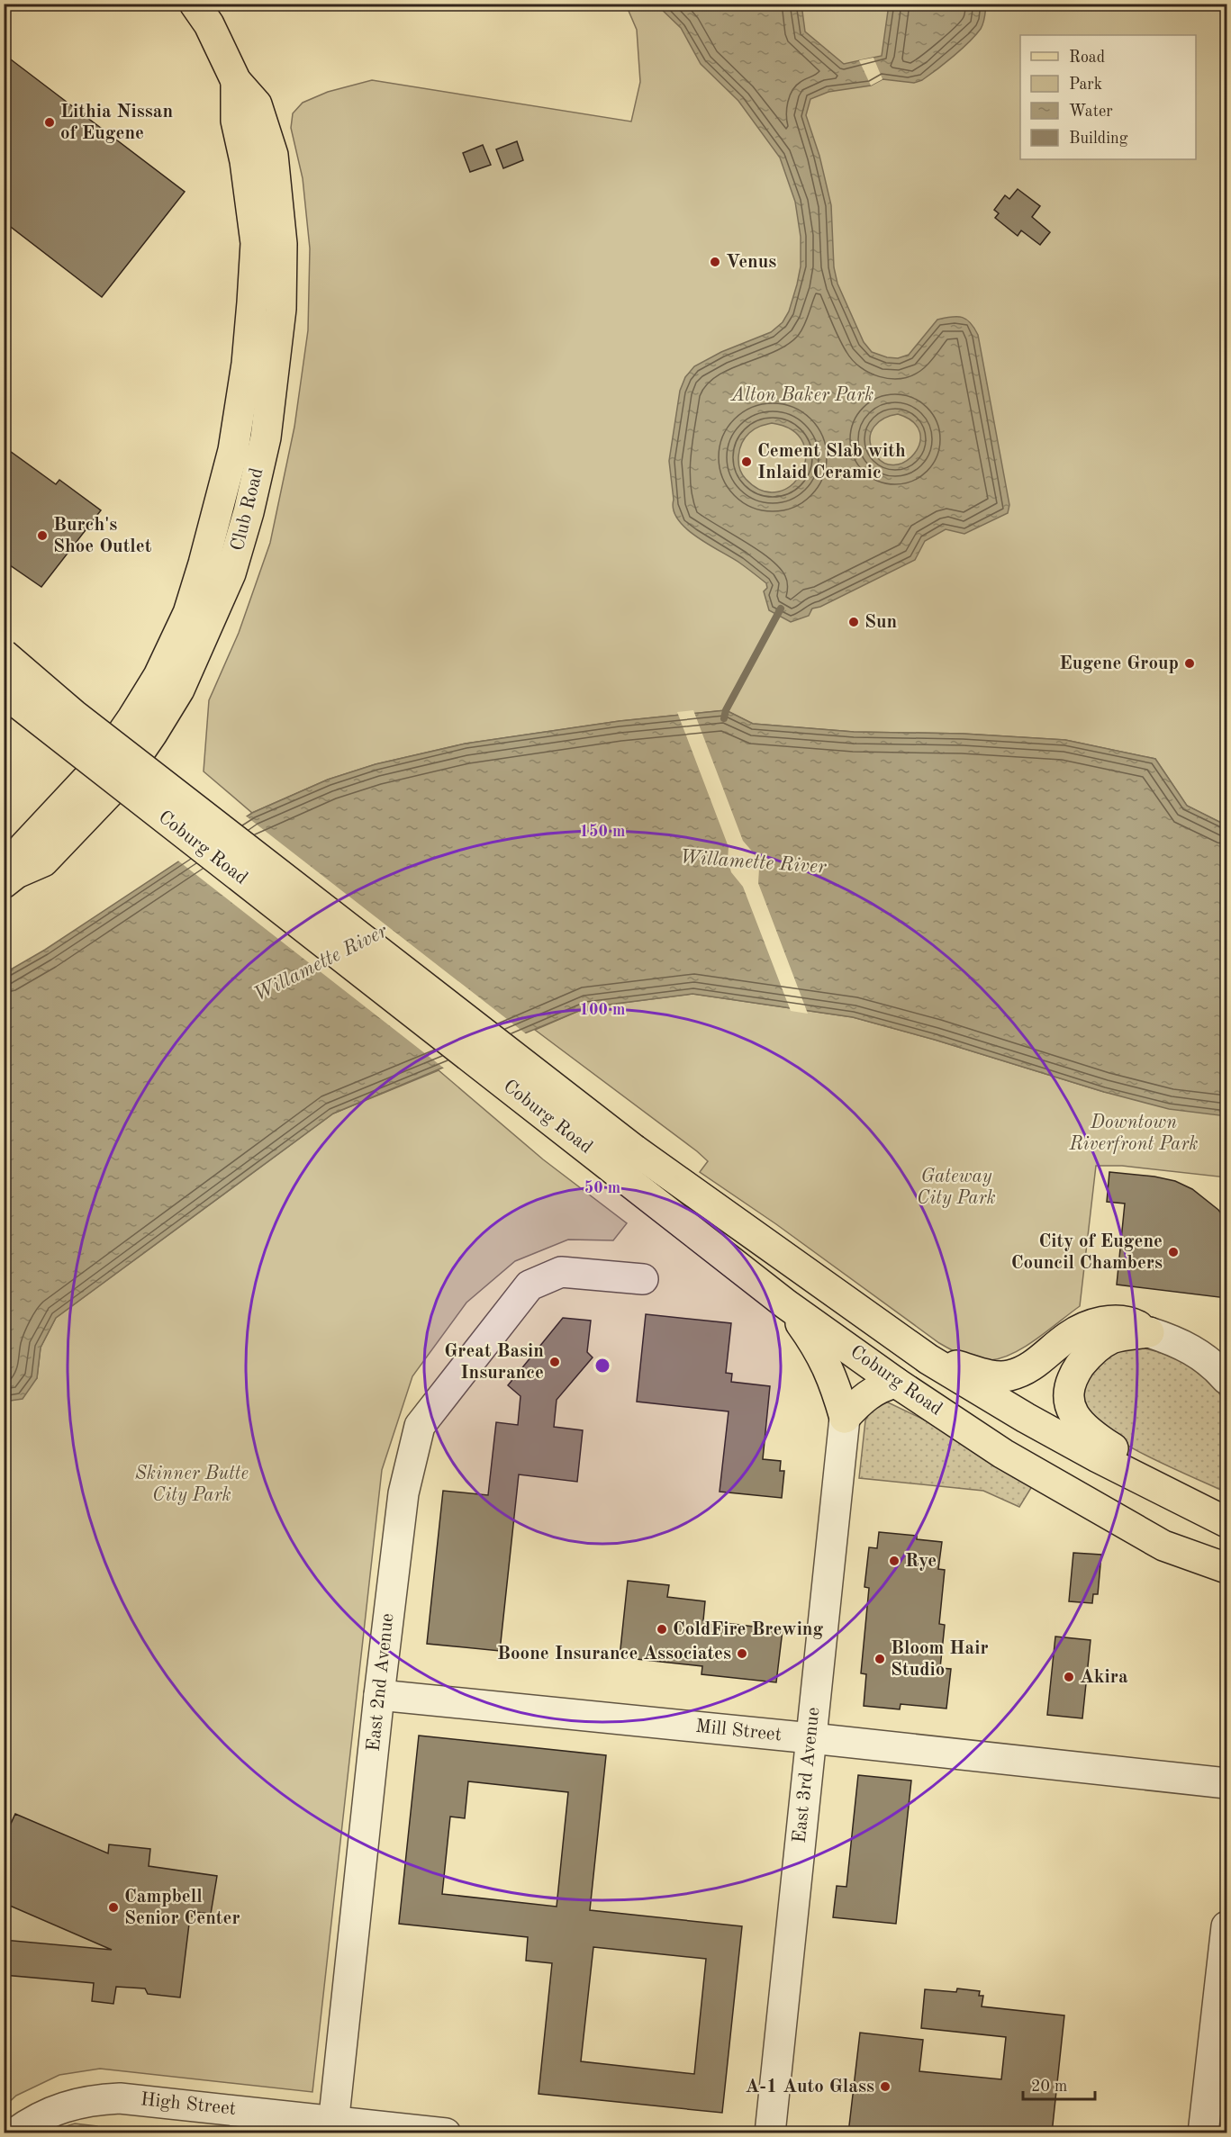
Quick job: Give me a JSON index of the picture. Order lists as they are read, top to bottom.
{
  "streets": {
    "main road": ["Club Road", "Coburg Road"],
    "street": [
      "East 2nd Avenue",
      "Mill Street",
      "East 3rd Avenue",
      "High Street"
    ]
  },
  "crossings": [
    ["East 2nd Avenue", "Mill Street"],
    ["East 2nd Avenue", "High Street"],
    ["Mill Street", "East 3rd Avenue"]
  ],
  "water": ["Willamette River"],
  "parks": [
    "Alton Baker Park",
    "Downtown Riverfront Park",
    "Gateway City Park",
    "Skinner Butte City Park"
  ],
  "places": [
    "Lithia Nissan of Eugene",
    "Venus",
    "Cement Slab with Inlaid Ceramic",
    "Burch's Shoe Outlet",
    "Sun",
    "Eugene Group",
    "City of Eugene Council Chambers",
    "Great Basin Insurance",
    "Rye",
    "ColdFire Brewing",
    "Boone Insurance Associates",
    "Bloom Hair Studio",
    "Akira",
    "Campbell Senior Center",
    "A-1 Auto Glass"
  ],
  "legend": [
    "Road",
    "Park",
    "Water",
    "Building"
  ],
  "scale_bar": "20 m",
  "rings": ["150 m", "100 m", "50 m"]
}
